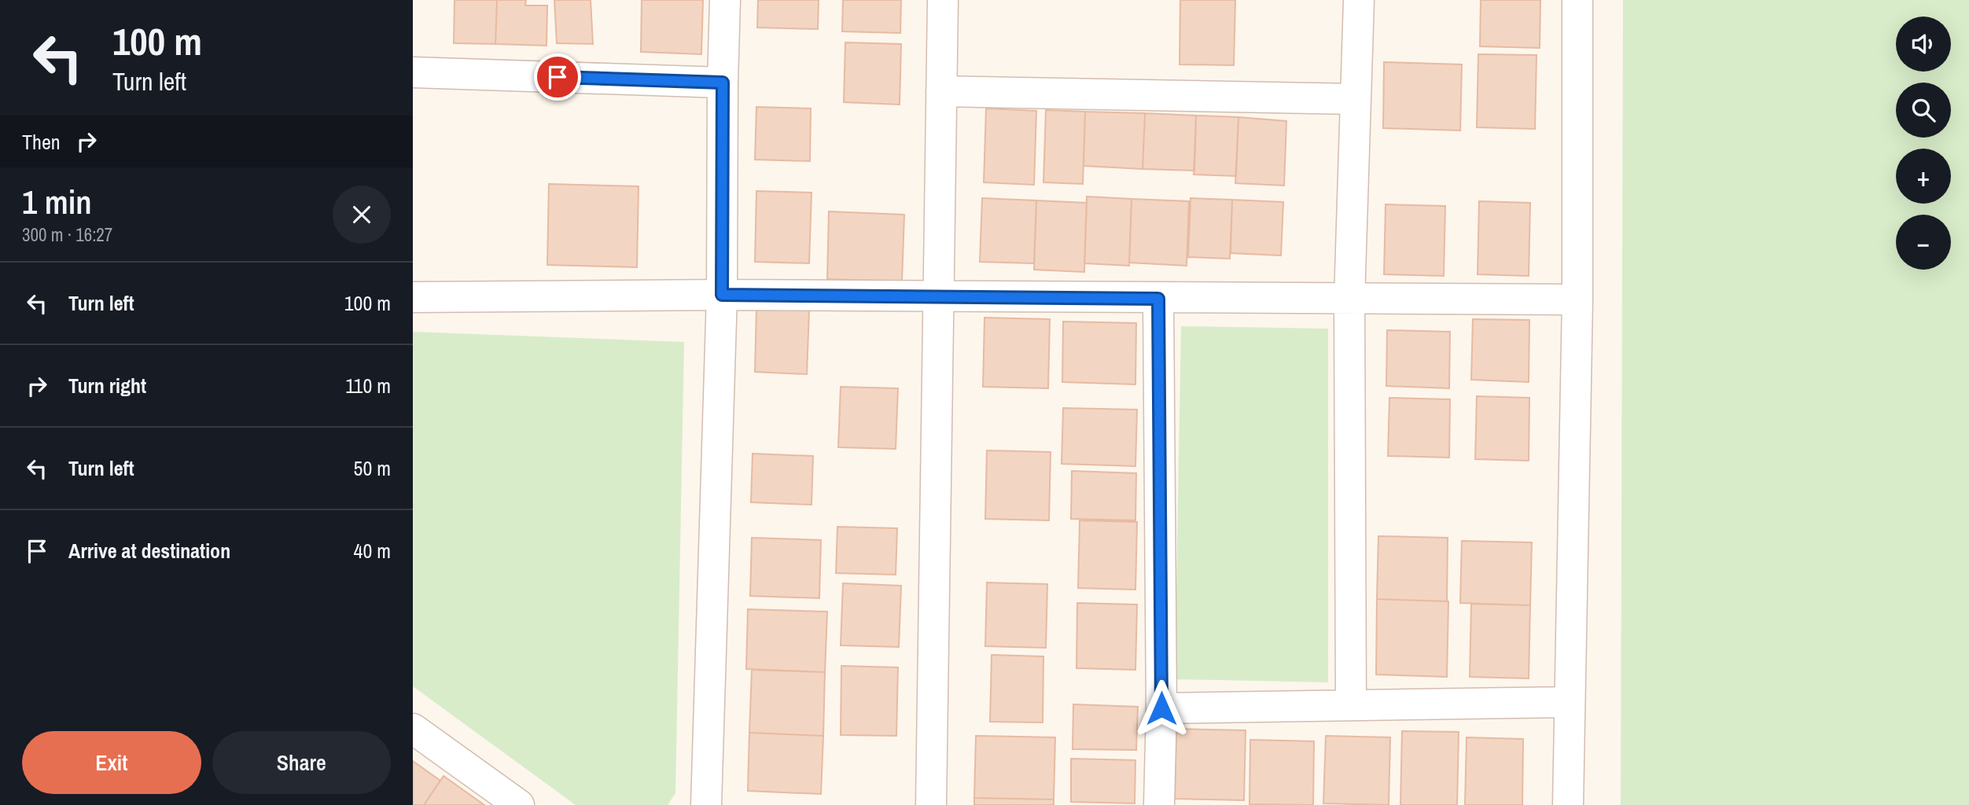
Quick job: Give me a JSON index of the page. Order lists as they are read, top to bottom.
{
  "page": {
    "turn": ["100 m", "Turn left"],
    "map_buttons": ["+", "−"],
    "then": "Then",
    "heading": ["1 min", "300 m · 16:27"],
    "list": [
      {
        "name": "Turn left",
        "value": "100 m"
      },
      {
        "name": "Turn right",
        "value": "110 m"
      },
      {
        "name": "Turn left",
        "value": "50 m"
      },
      {
        "name": "Arrive at destination",
        "value": "40 m"
      }
    ],
    "buttons": ["Exit", "Share"]
  }
}
